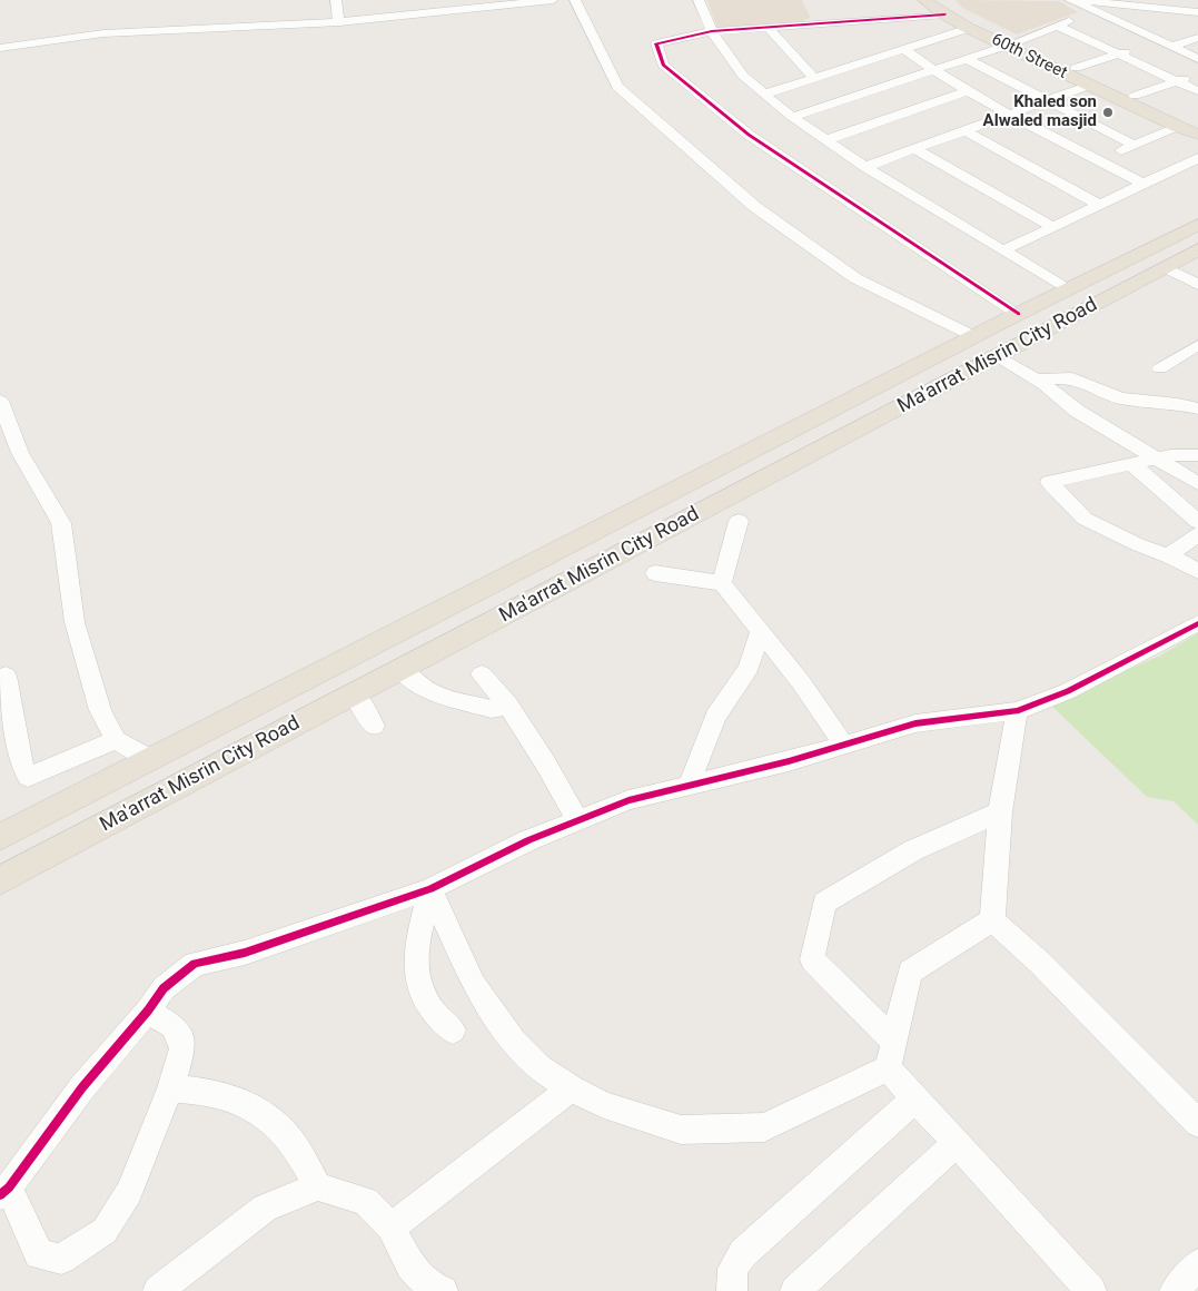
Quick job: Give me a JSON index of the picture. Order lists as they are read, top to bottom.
{
  "streets": {
    "main road": ["60th Street", "Ma'arrat Misrin City Road"]
  },
  "places": ["Khaled son Alwaled masjid"]
}
